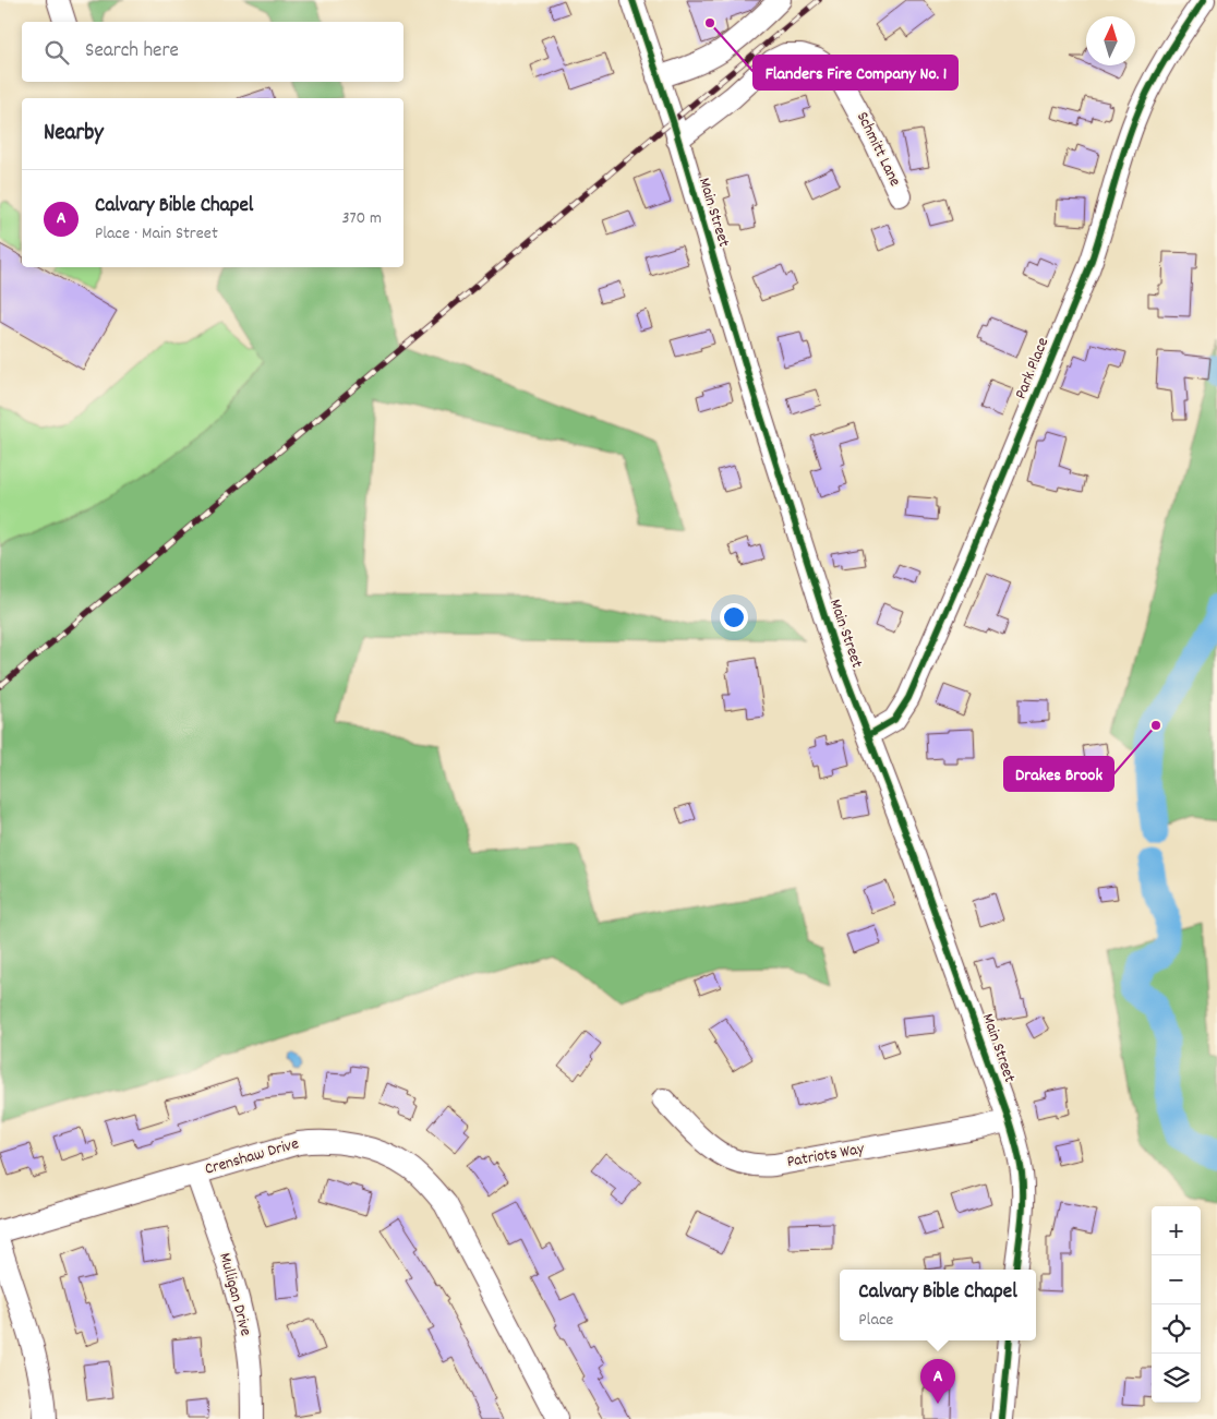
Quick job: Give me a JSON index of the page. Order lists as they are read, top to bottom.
{
  "streets": {
    "street": [
      "Schmitt Lane",
      "Main Street",
      "Park Place",
      "Patriots Way",
      "Crenshaw Drive",
      "Mulligan Drive"
    ]
  },
  "crossings": [
    ["Schmitt Lane", "Main Street"],
    ["Main Street", "Park Place"],
    ["Main Street", "Patriots Way"],
    ["Crenshaw Drive", "Mulligan Drive"]
  ],
  "places": ["Flanders Fire Company No. 1", "Drakes Brook"],
  "north": "top",
  "page": {
    "search": "Search here",
    "heading": "Nearby",
    "list": [
      {
        "mark": "A",
        "name": "Calvary Bible Chapel",
        "note": "Place · Main Street",
        "value": "370 m"
      }
    ],
    "map_buttons": ["+", "−"],
    "popup": ["Calvary Bible Chapel", "Place"],
    "pins": "A"
  }
}
